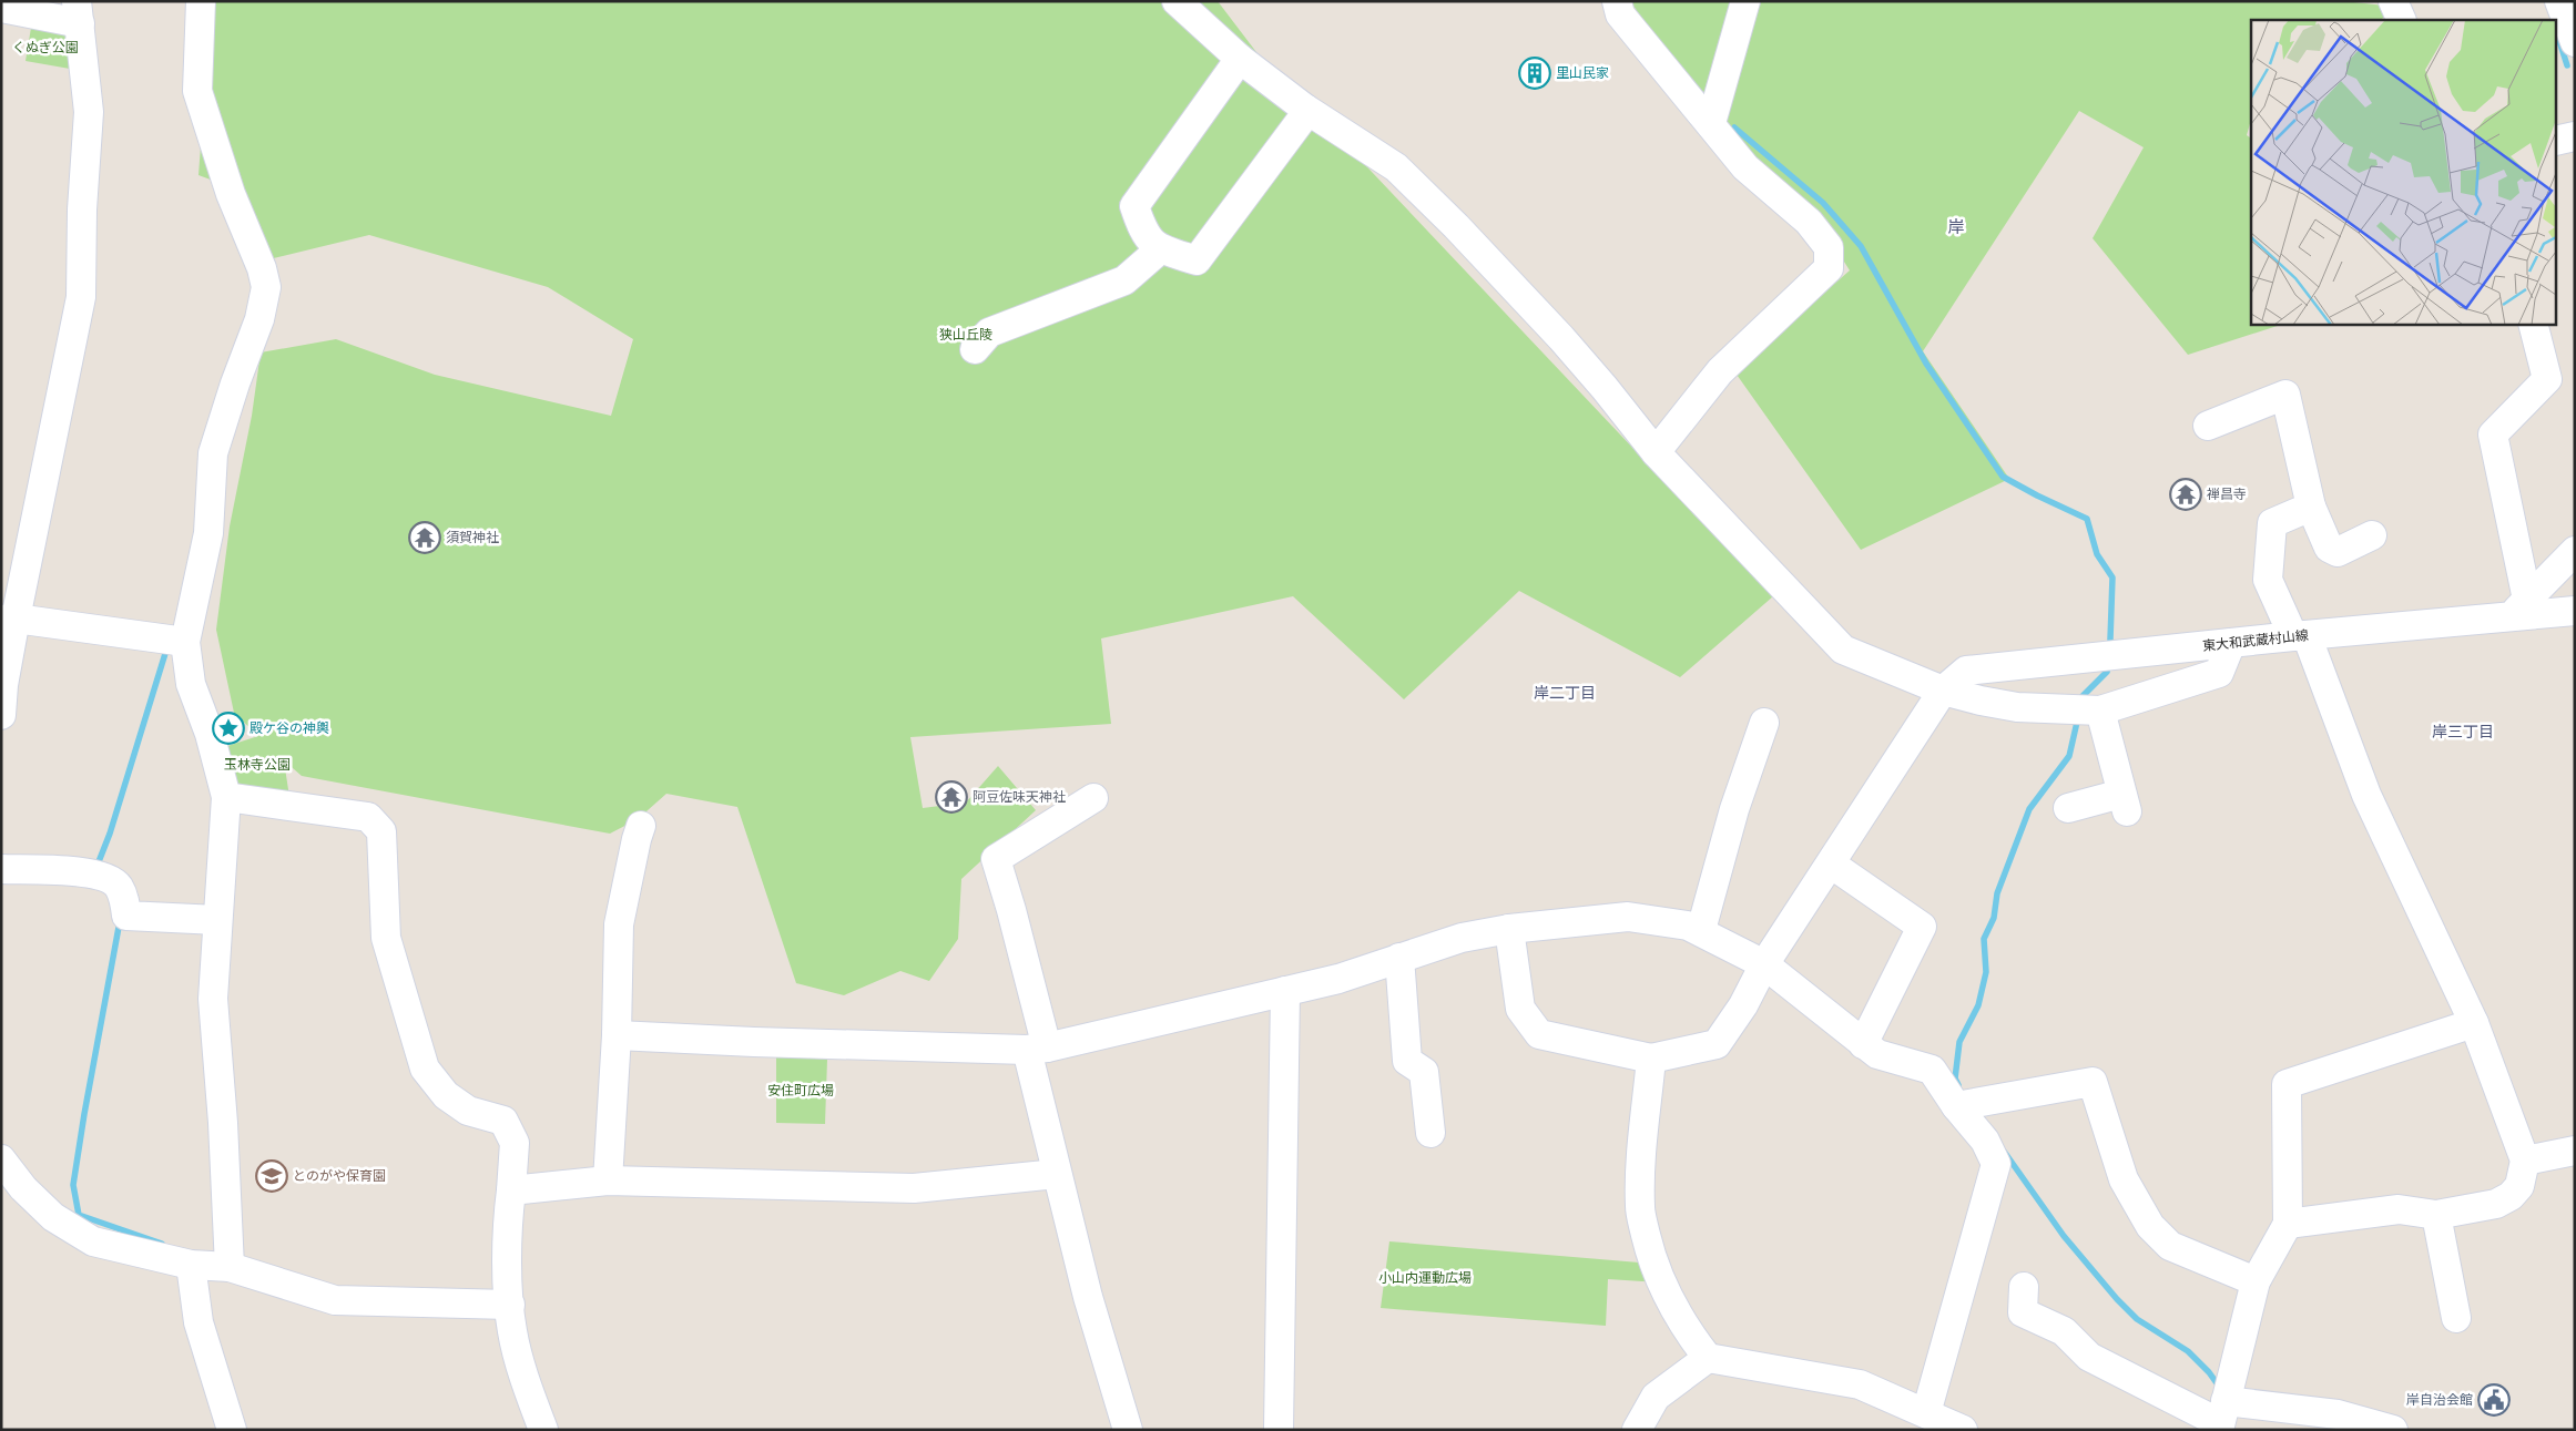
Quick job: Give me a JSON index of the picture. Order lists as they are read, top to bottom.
{
  "streets": {
    "street": ["東大和武蔵村山線"]
  },
  "districts": ["岸", "岸二丁目", "岸三丁目"],
  "parks": [
    "くぬぎ公園",
    "狭山丘陵",
    "玉林寺公園",
    "安住町広場",
    "小山内運動広場"
  ],
  "places": {
    "building": ["里山民家"],
    "temple": ["禅昌寺", "須賀神社", "阿豆佐味天神社"],
    "place": ["殿ケ谷の神輿"],
    "school or university": ["とのがや保育園"],
    "public building": ["岸自治会館"]
  }
}
